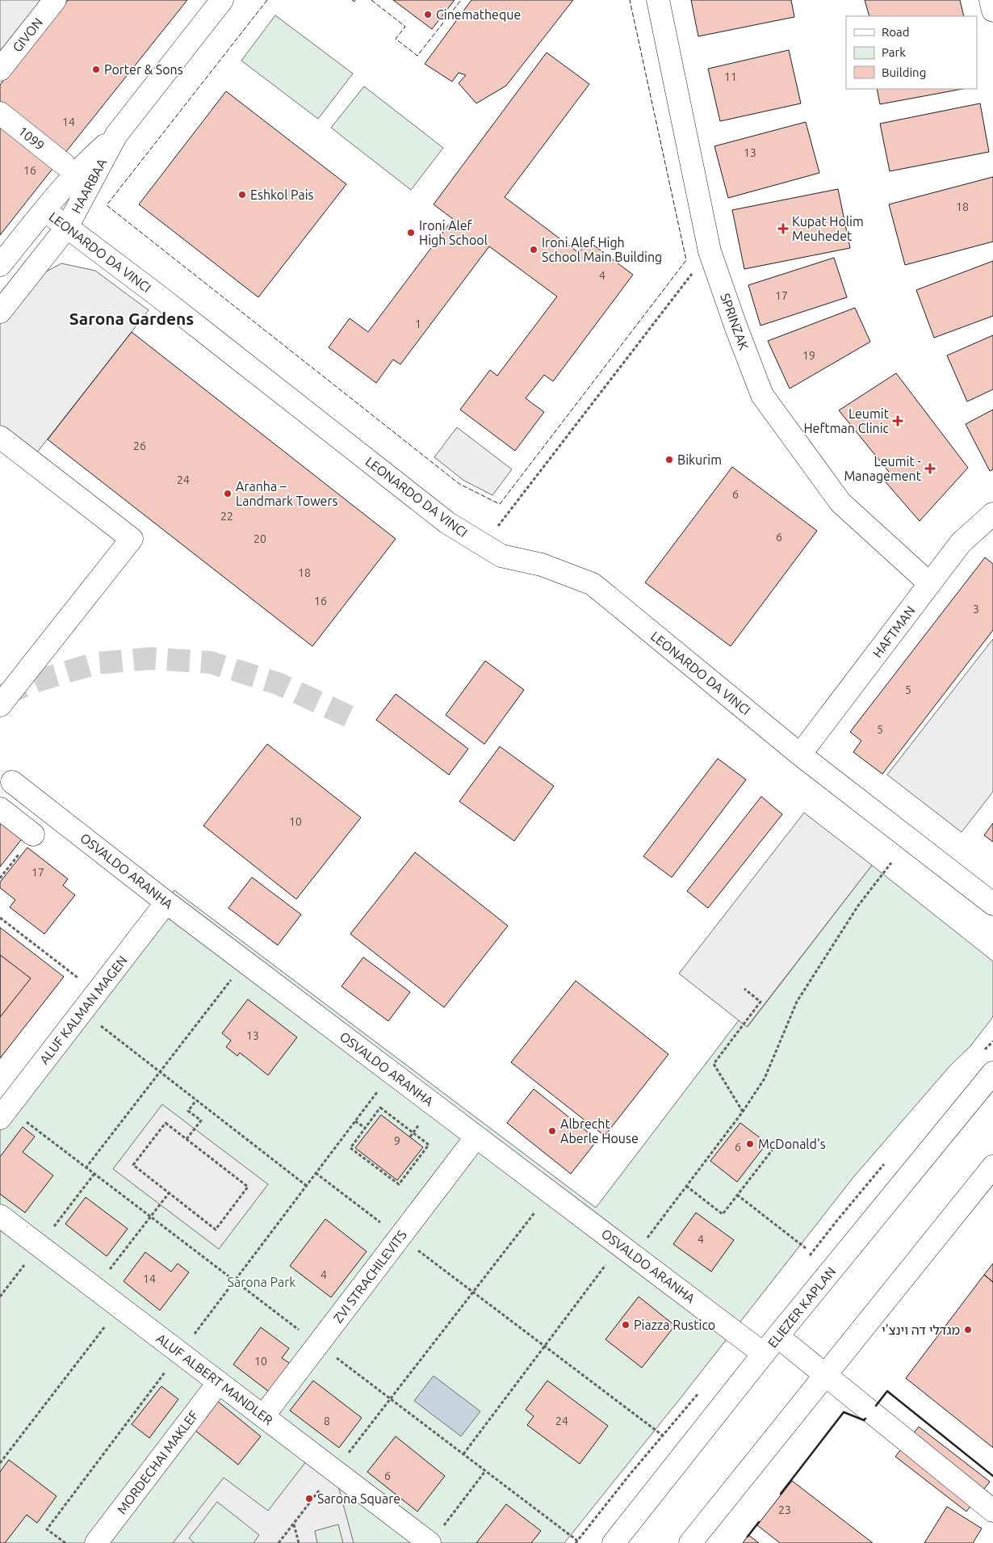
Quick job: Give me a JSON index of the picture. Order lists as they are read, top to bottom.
{
  "streets": {
    "street": [
      "GIVON",
      "1099",
      "HAARBAA",
      "LEONARDO DA VINCI",
      "SPRINZAK",
      "HAFTMAN",
      "OSVALDO ARANHA",
      "ALUF KALMAN MAGEN",
      "ZVI STRACHILEVITS",
      "ELIEZER KAPLAN",
      "ALUF ALBERT MANDLER",
      "MORDECHAI MAKLEF"
    ]
  },
  "crossings": [
    ["HAARBAA", "LEONARDO DA VINCI"],
    ["LEONARDO DA VINCI", "HAFTMAN"],
    ["SPRINZAK", "HAFTMAN"],
    ["OSVALDO ARANHA", "ALUF KALMAN MAGEN"],
    ["OSVALDO ARANHA", "ZVI STRACHILEVITS"],
    ["OSVALDO ARANHA", "ELIEZER KAPLAN"],
    ["ZVI STRACHILEVITS", "ALUF ALBERT MANDLER"],
    ["ALUF ALBERT MANDLER", "MORDECHAI MAKLEF"]
  ],
  "districts": ["Sarona Gardens"],
  "parks": ["Sarona Park"],
  "places": {
    "other": [
      "Cinematheque",
      "Porter & Sons",
      "Eshkol Pais",
      "Ironi Alef High School",
      "Ironi Alef High School Main Building",
      "Bikurim",
      "Aranha – Landmark Towers",
      "Albrecht Aberle House",
      "McDonald's",
      "Piazza Rustico",
      "מגדלי דה וינצ'י",
      "Sarona Square"
    ],
    "health": ["Kupat Holim Meuhedet", "Leumit Heftman Clinic", "Leumit - Management"]
  },
  "house_numbers": [
    "11",
    "14",
    "13",
    "16",
    "18",
    "4",
    "17",
    "1",
    "19",
    "26",
    "24",
    "6",
    "22",
    "6",
    "20",
    "18",
    "16",
    "3",
    "5",
    "5",
    "10",
    "17",
    "13",
    "9",
    "6",
    "4",
    "4",
    "14",
    "10",
    "8",
    "24",
    "6",
    "23"
  ],
  "legend": ["Road", "Park", "Building"]
}
